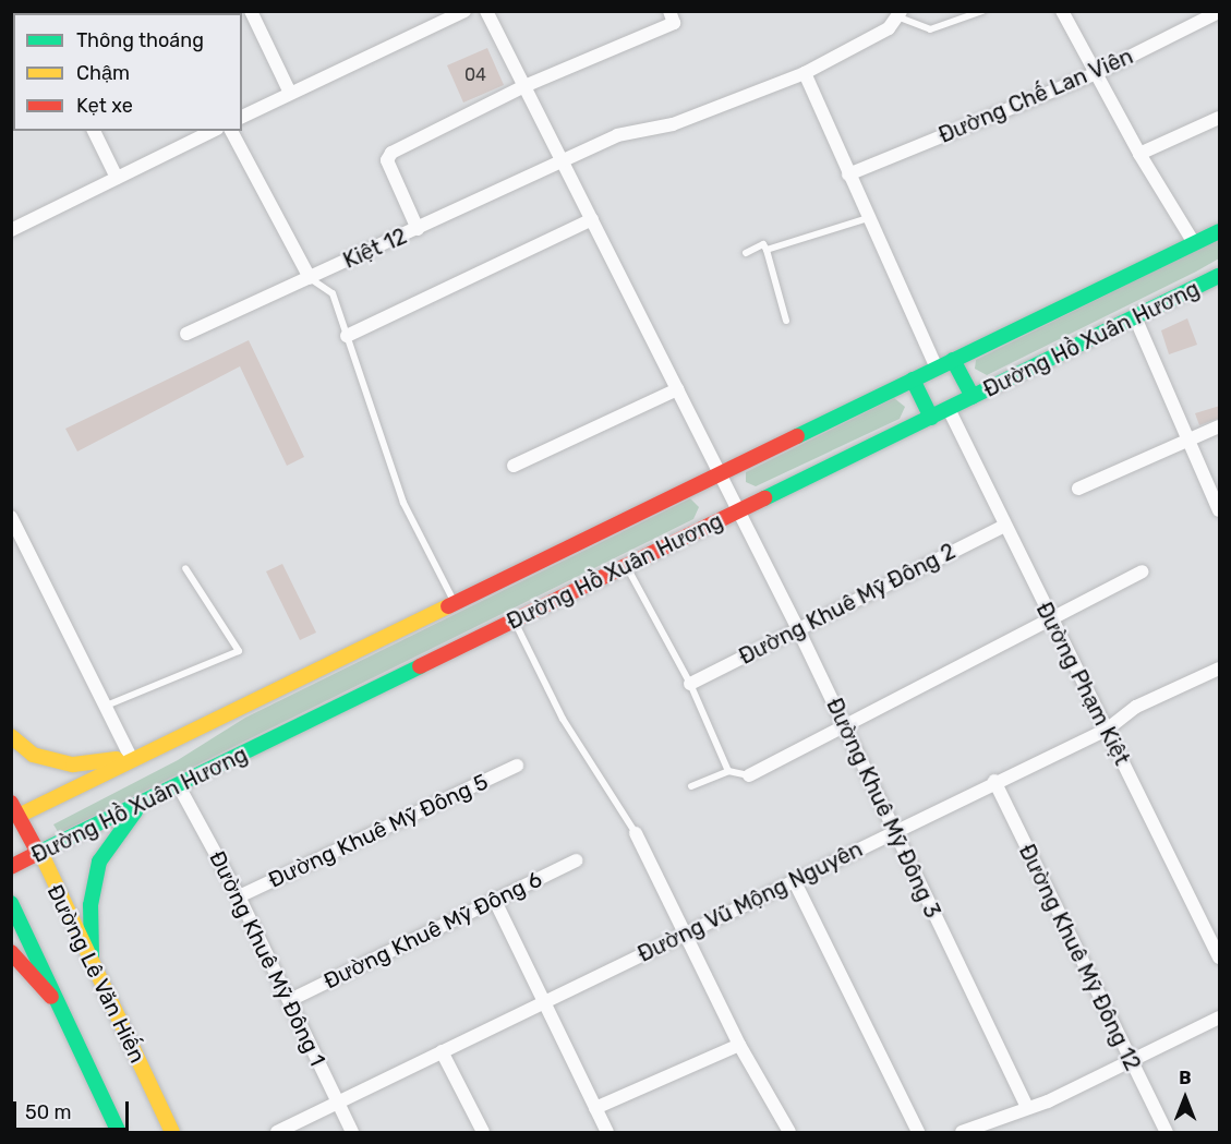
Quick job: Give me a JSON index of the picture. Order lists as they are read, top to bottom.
{
  "streets": {
    "main road": ["Đường Hồ Xuân Hương", "Đường Lê Văn Hiến"],
    "street": [
      "Đường Chế Lan Viên",
      "Kiệt 12",
      "Đường Khuê Mỹ Đông 2",
      "Đường Phạm Kiệt",
      "Đường Khuê Mỹ Đông 3",
      "Đường Khuê Mỹ Đông 5",
      "Đường Vũ Mộng Nguyên",
      "Đường Khuê Mỹ Đông 6",
      "Đường Khuê Mỹ Đông 12",
      "Đường Khuê Mỹ Đông 1"
    ]
  },
  "crossings": [
    ["Kiệt 12", "Đường Khuê Mỹ Đông 3"],
    ["Đường Hồ Xuân Hương", "Đường Phạm Kiệt"],
    ["Đường Hồ Xuân Hương", "Đường Khuê Mỹ Đông 3"],
    ["Đường Hồ Xuân Hương", "Đường Khuê Mỹ Đông 1"],
    ["Đường Hồ Xuân Hương", "Đường Lê Văn Hiến"],
    ["Đường Khuê Mỹ Đông 2", "Đường Phạm Kiệt"],
    ["Đường Khuê Mỹ Đông 2", "Đường Khuê Mỹ Đông 3"],
    ["Đường Phạm Kiệt", "Đường Vũ Mộng Nguyên"],
    ["Đường Khuê Mỹ Đông 3", "Đường Vũ Mộng Nguyên"],
    ["Đường Khuê Mỹ Đông 5", "Đường Khuê Mỹ Đông 1"],
    ["Đường Vũ Mộng Nguyên", "Đường Khuê Mỹ Đông 12"],
    ["Đường Vũ Mộng Nguyên", "Đường Khuê Mỹ Đông 1"],
    ["Đường Khuê Mỹ Đông 6", "Đường Khuê Mỹ Đông 1"]
  ],
  "house_numbers": ["04"],
  "legend": ["Thông thoáng", "Chậm", "Kẹt xe"],
  "scale_bar": "50 m",
  "north": "top"
}
